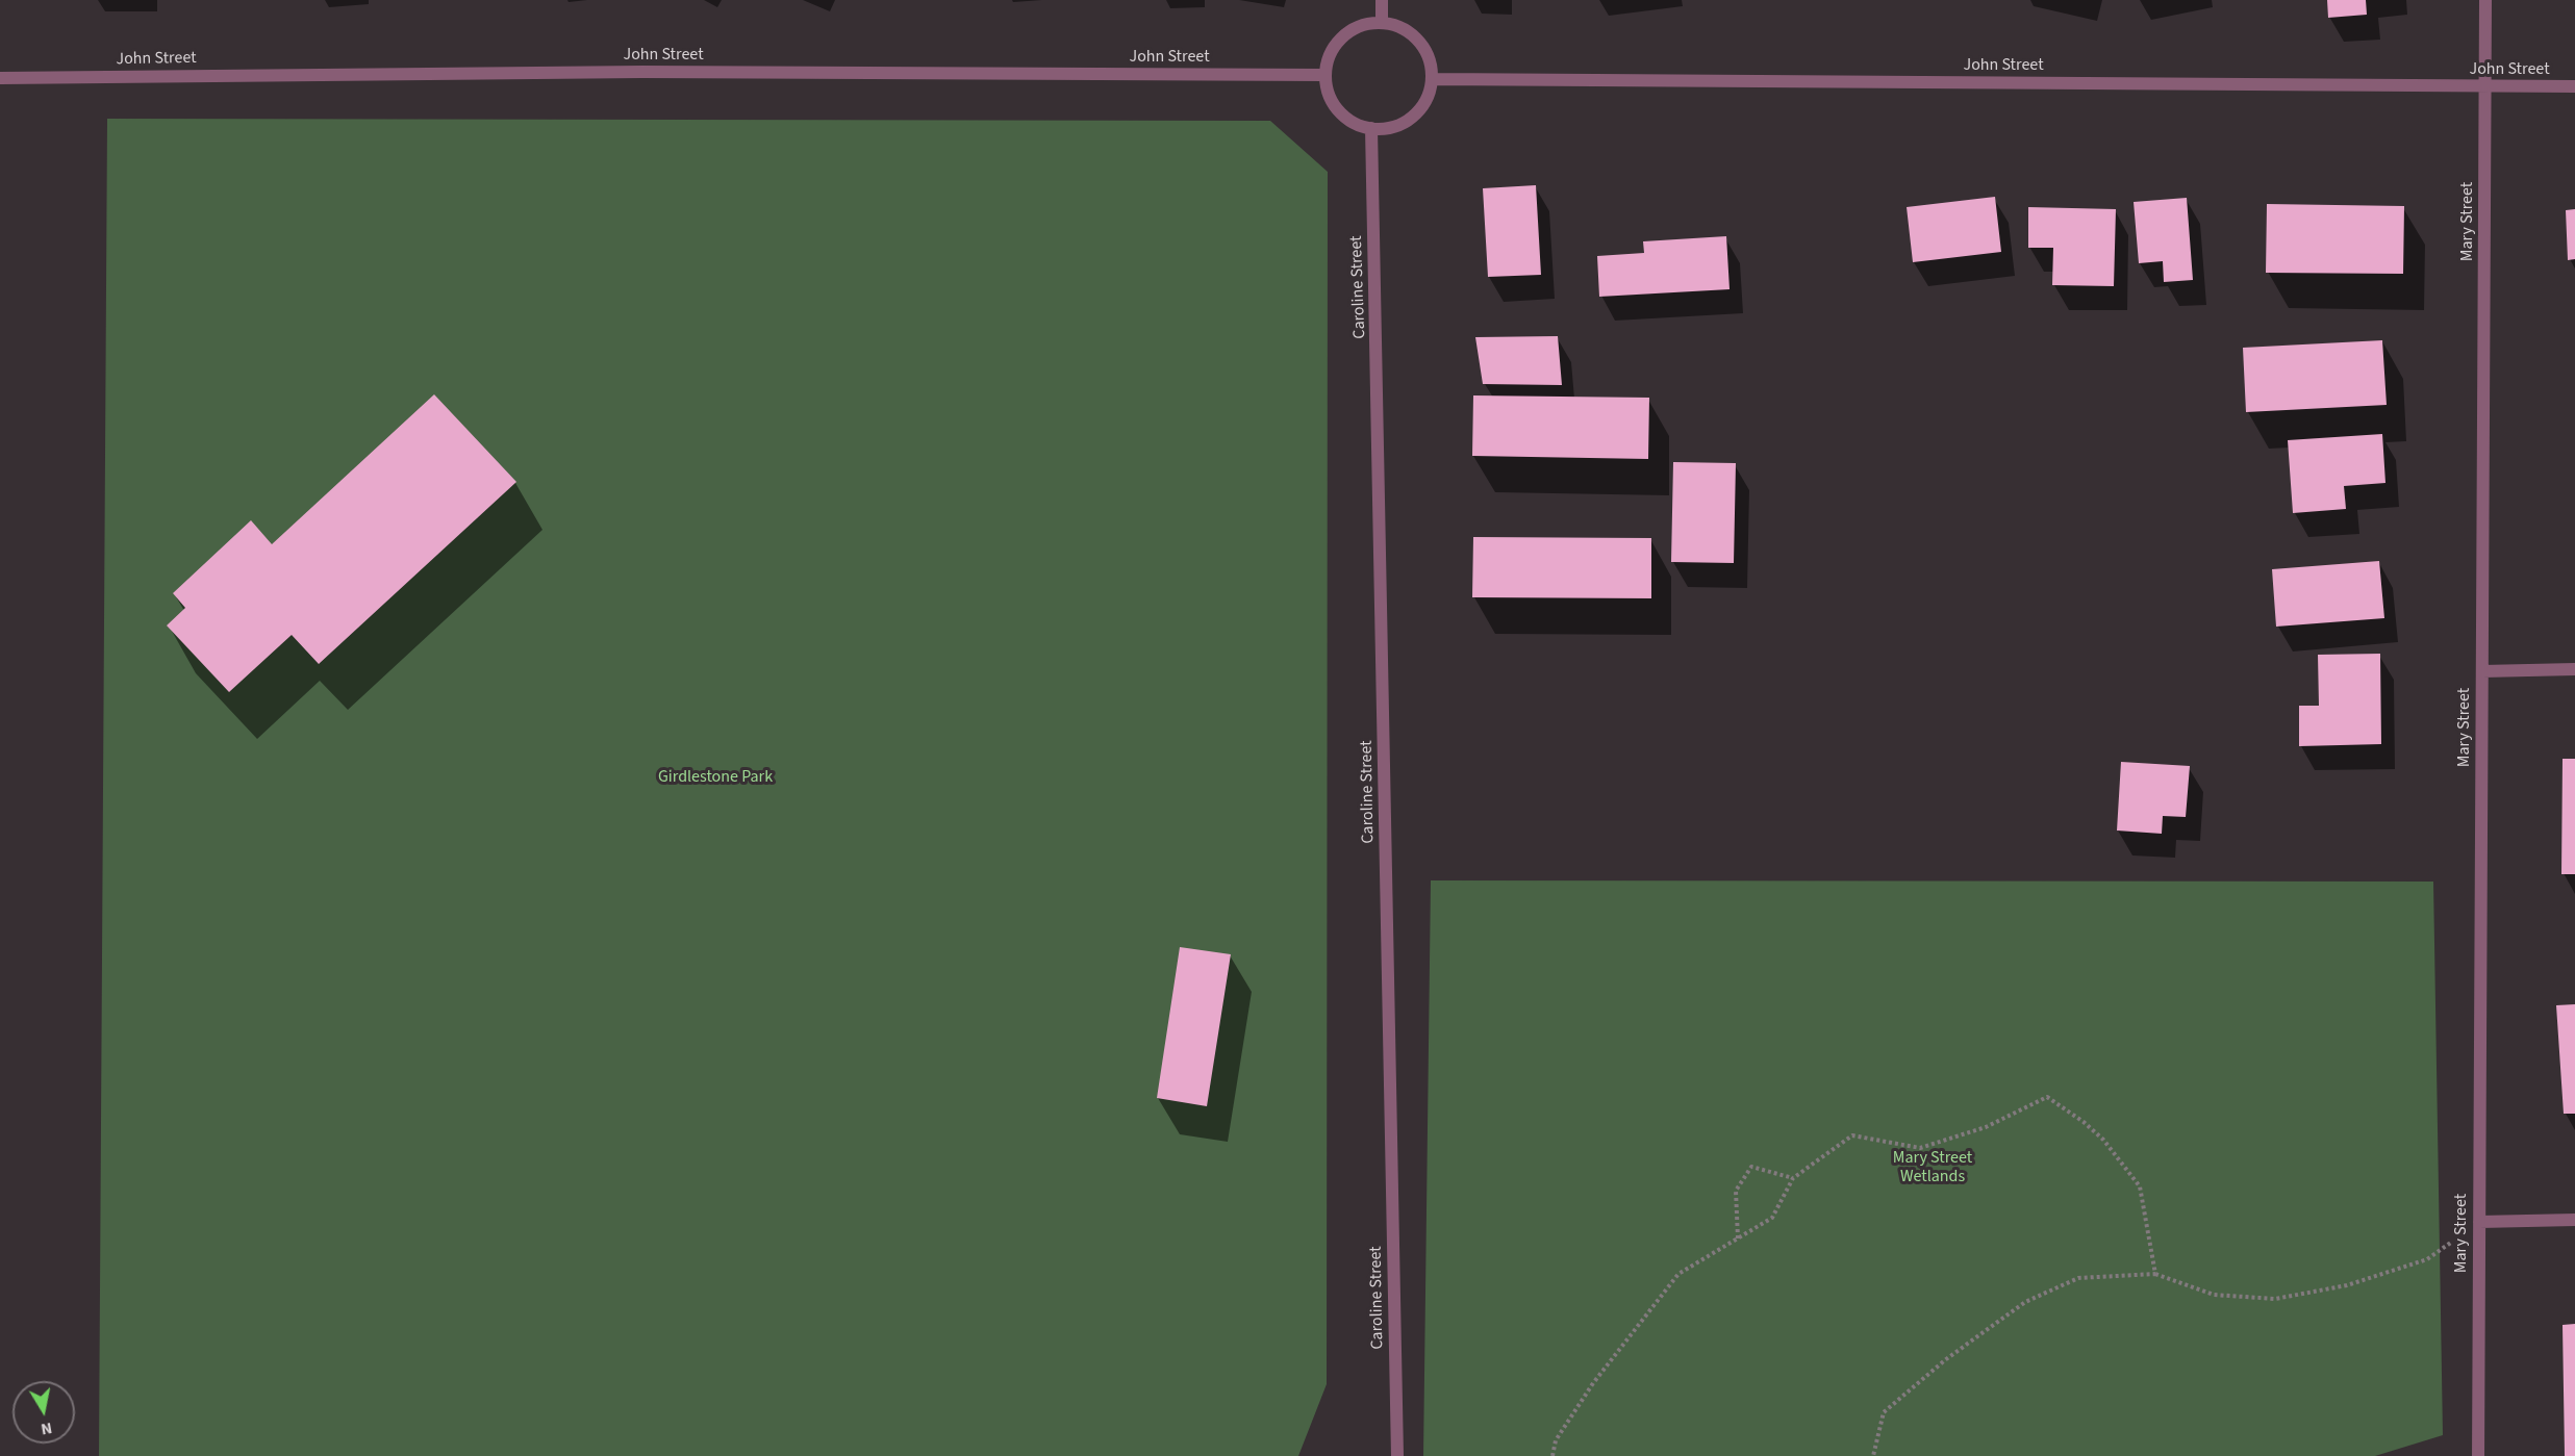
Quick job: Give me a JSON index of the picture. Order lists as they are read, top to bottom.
{
  "streets": {
    "street": ["John Street", "Mary Street", "Caroline Street"]
  },
  "crossings": [
    ["John Street", "Mary Street"],
    ["John Street", "Caroline Street"]
  ],
  "parks": ["Girdlestone Park", "Mary Street Wetlands"],
  "north": "bottom"
}
